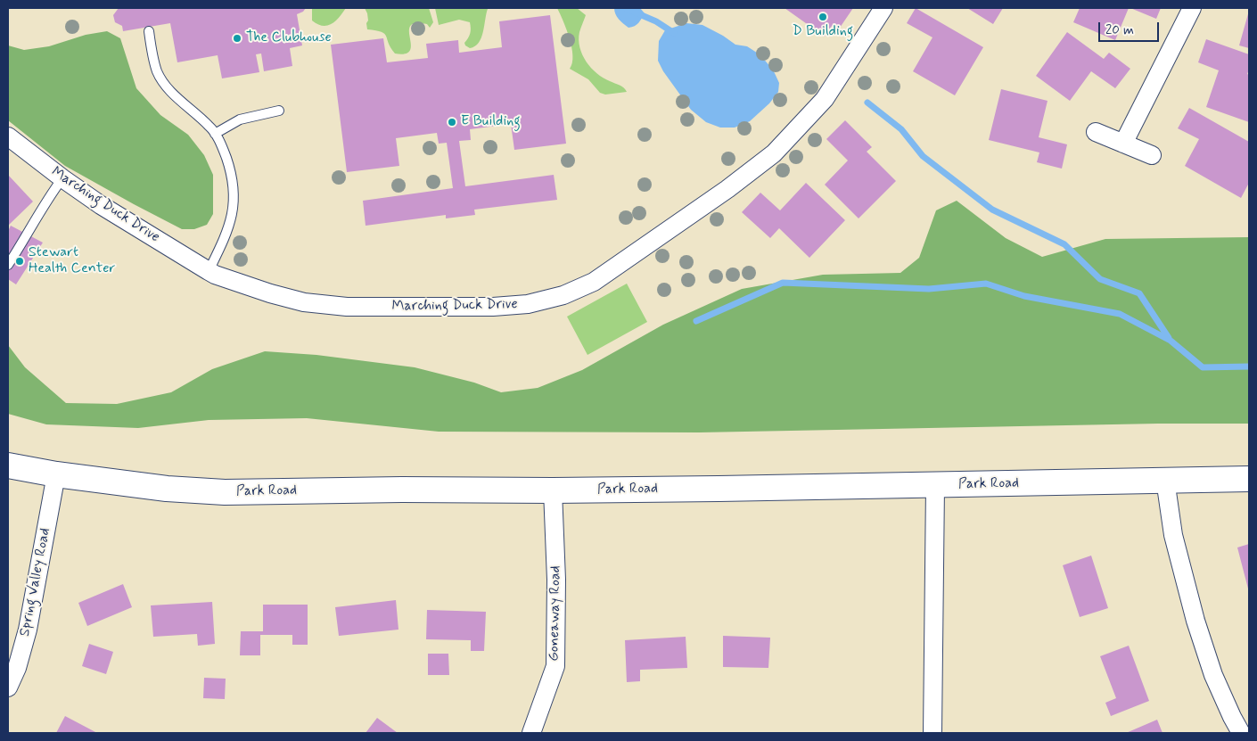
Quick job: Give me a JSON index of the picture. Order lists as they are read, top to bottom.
{
  "streets": {
    "main road": ["Park Road"],
    "street": ["Marching Duck Drive", "Spring Valley Road", "Goneaway Road"]
  },
  "crossings": [
    ["Park Road", "Spring Valley Road"],
    ["Park Road", "Goneaway Road"]
  ],
  "places": [
    "D Building",
    "The Clubhouse",
    "E Building",
    "Stewart Health Center"
  ],
  "scale_bar": "20 m"
}
